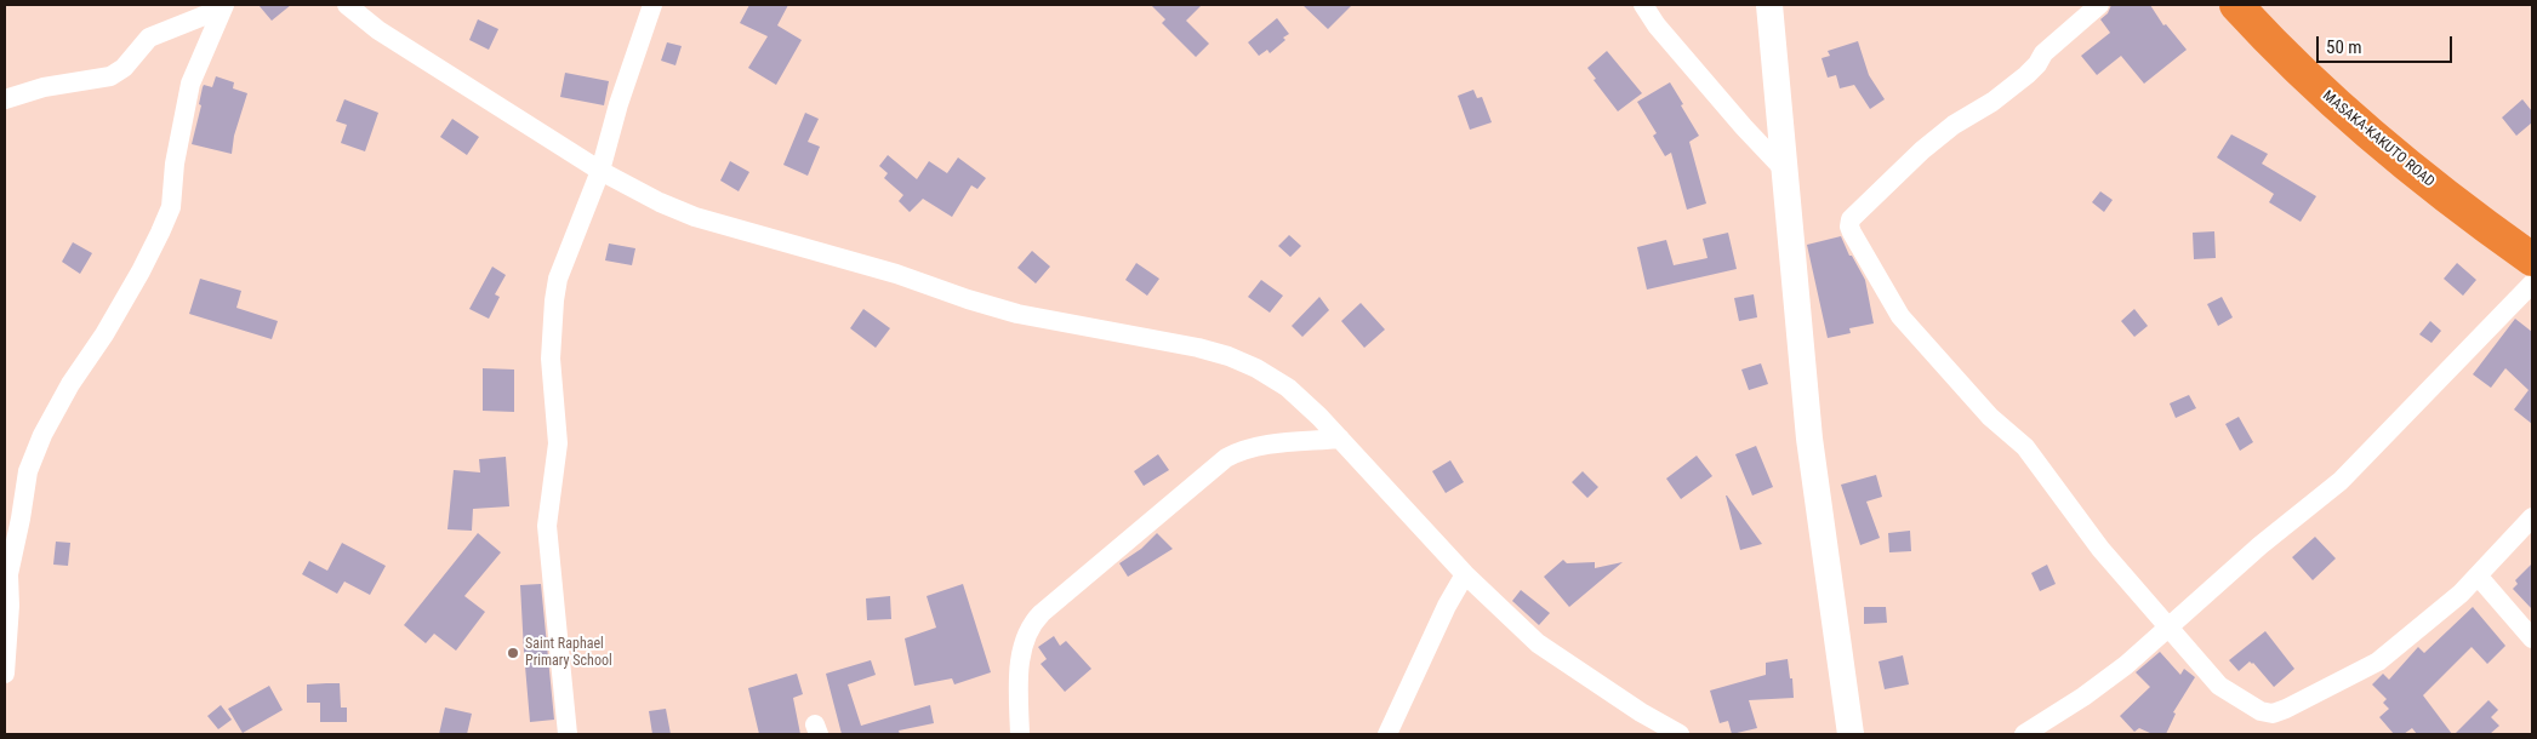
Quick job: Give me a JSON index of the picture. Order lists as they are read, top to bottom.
{
  "streets": {
    "highway": ["MASAKA-KAKUTO ROAD"]
  },
  "places": ["Saint Raphael Primary School"],
  "scale_bar": "50 m"
}
